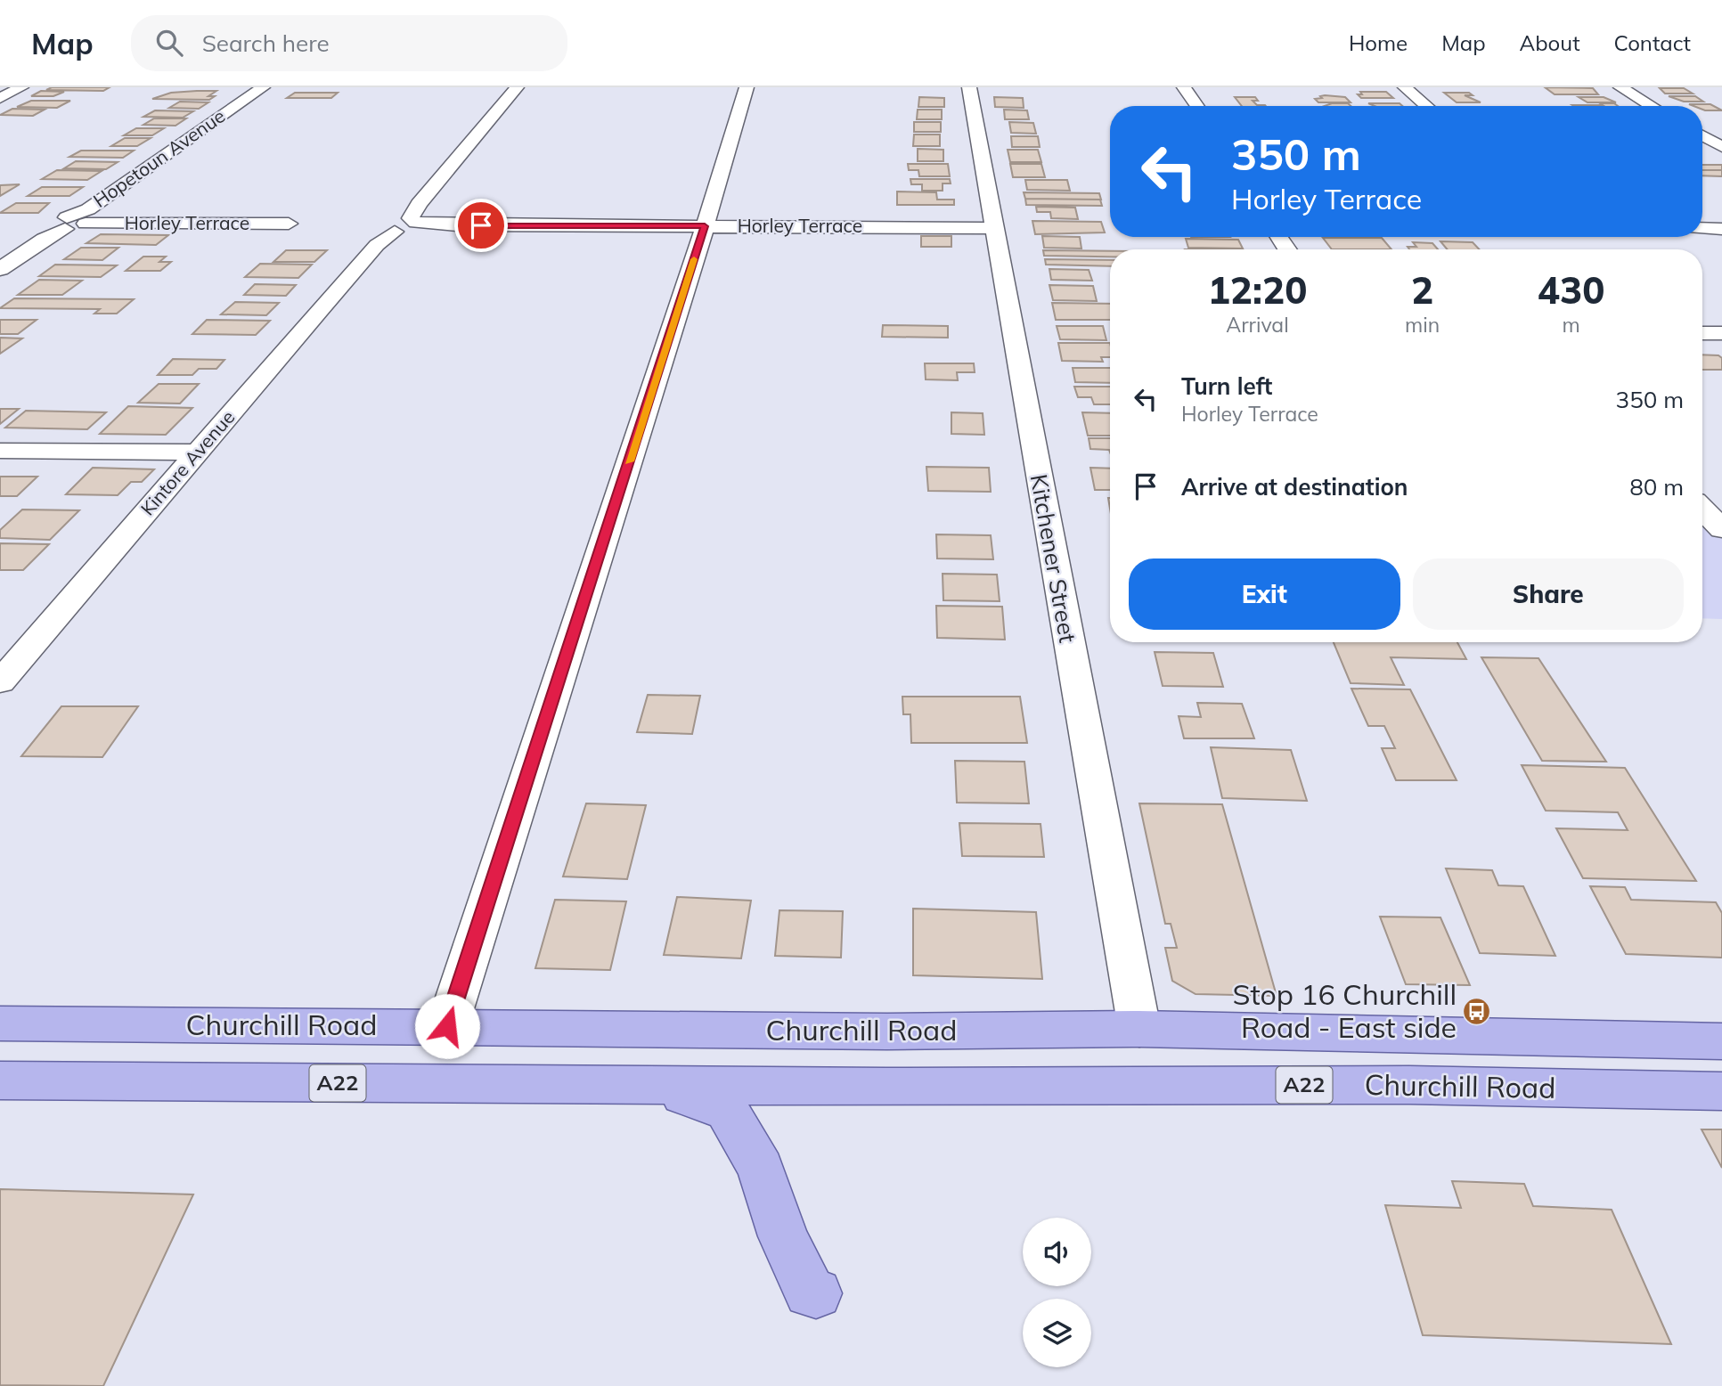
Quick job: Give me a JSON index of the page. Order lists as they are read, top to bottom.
{
  "streets": {
    "main road": ["Churchill Road", "A22"],
    "street": [
      "Hopetoun Avenue",
      "Horley Terrace",
      "Kintore Avenue",
      "Kitchener Street"
    ]
  },
  "crossings": [
    ["Hopetoun Avenue", "Horley Terrace"],
    ["Horley Terrace", "Kintore Avenue"],
    ["Horley Terrace", "Kitchener Street"],
    ["Kitchener Street", "Churchill Road"]
  ],
  "places": {
    "bus stop": ["Stop 16 Churchill Road - East side"]
  },
  "page": {
    "header": "Map",
    "search": "Search here",
    "nav": [
      "Home",
      "Map",
      "About",
      "Contact"
    ],
    "turn": ["350 m", "Horley Terrace"],
    "eta": [
      "12:20",
      "Arrival",
      "2",
      "min",
      "430",
      "m"
    ],
    "list": [
      {
        "name": "Turn left",
        "note": "Horley Terrace",
        "value": "350 m"
      },
      {
        "name": "Arrive at destination",
        "value": "80 m"
      }
    ],
    "buttons": ["Exit", "Share"]
  }
}
